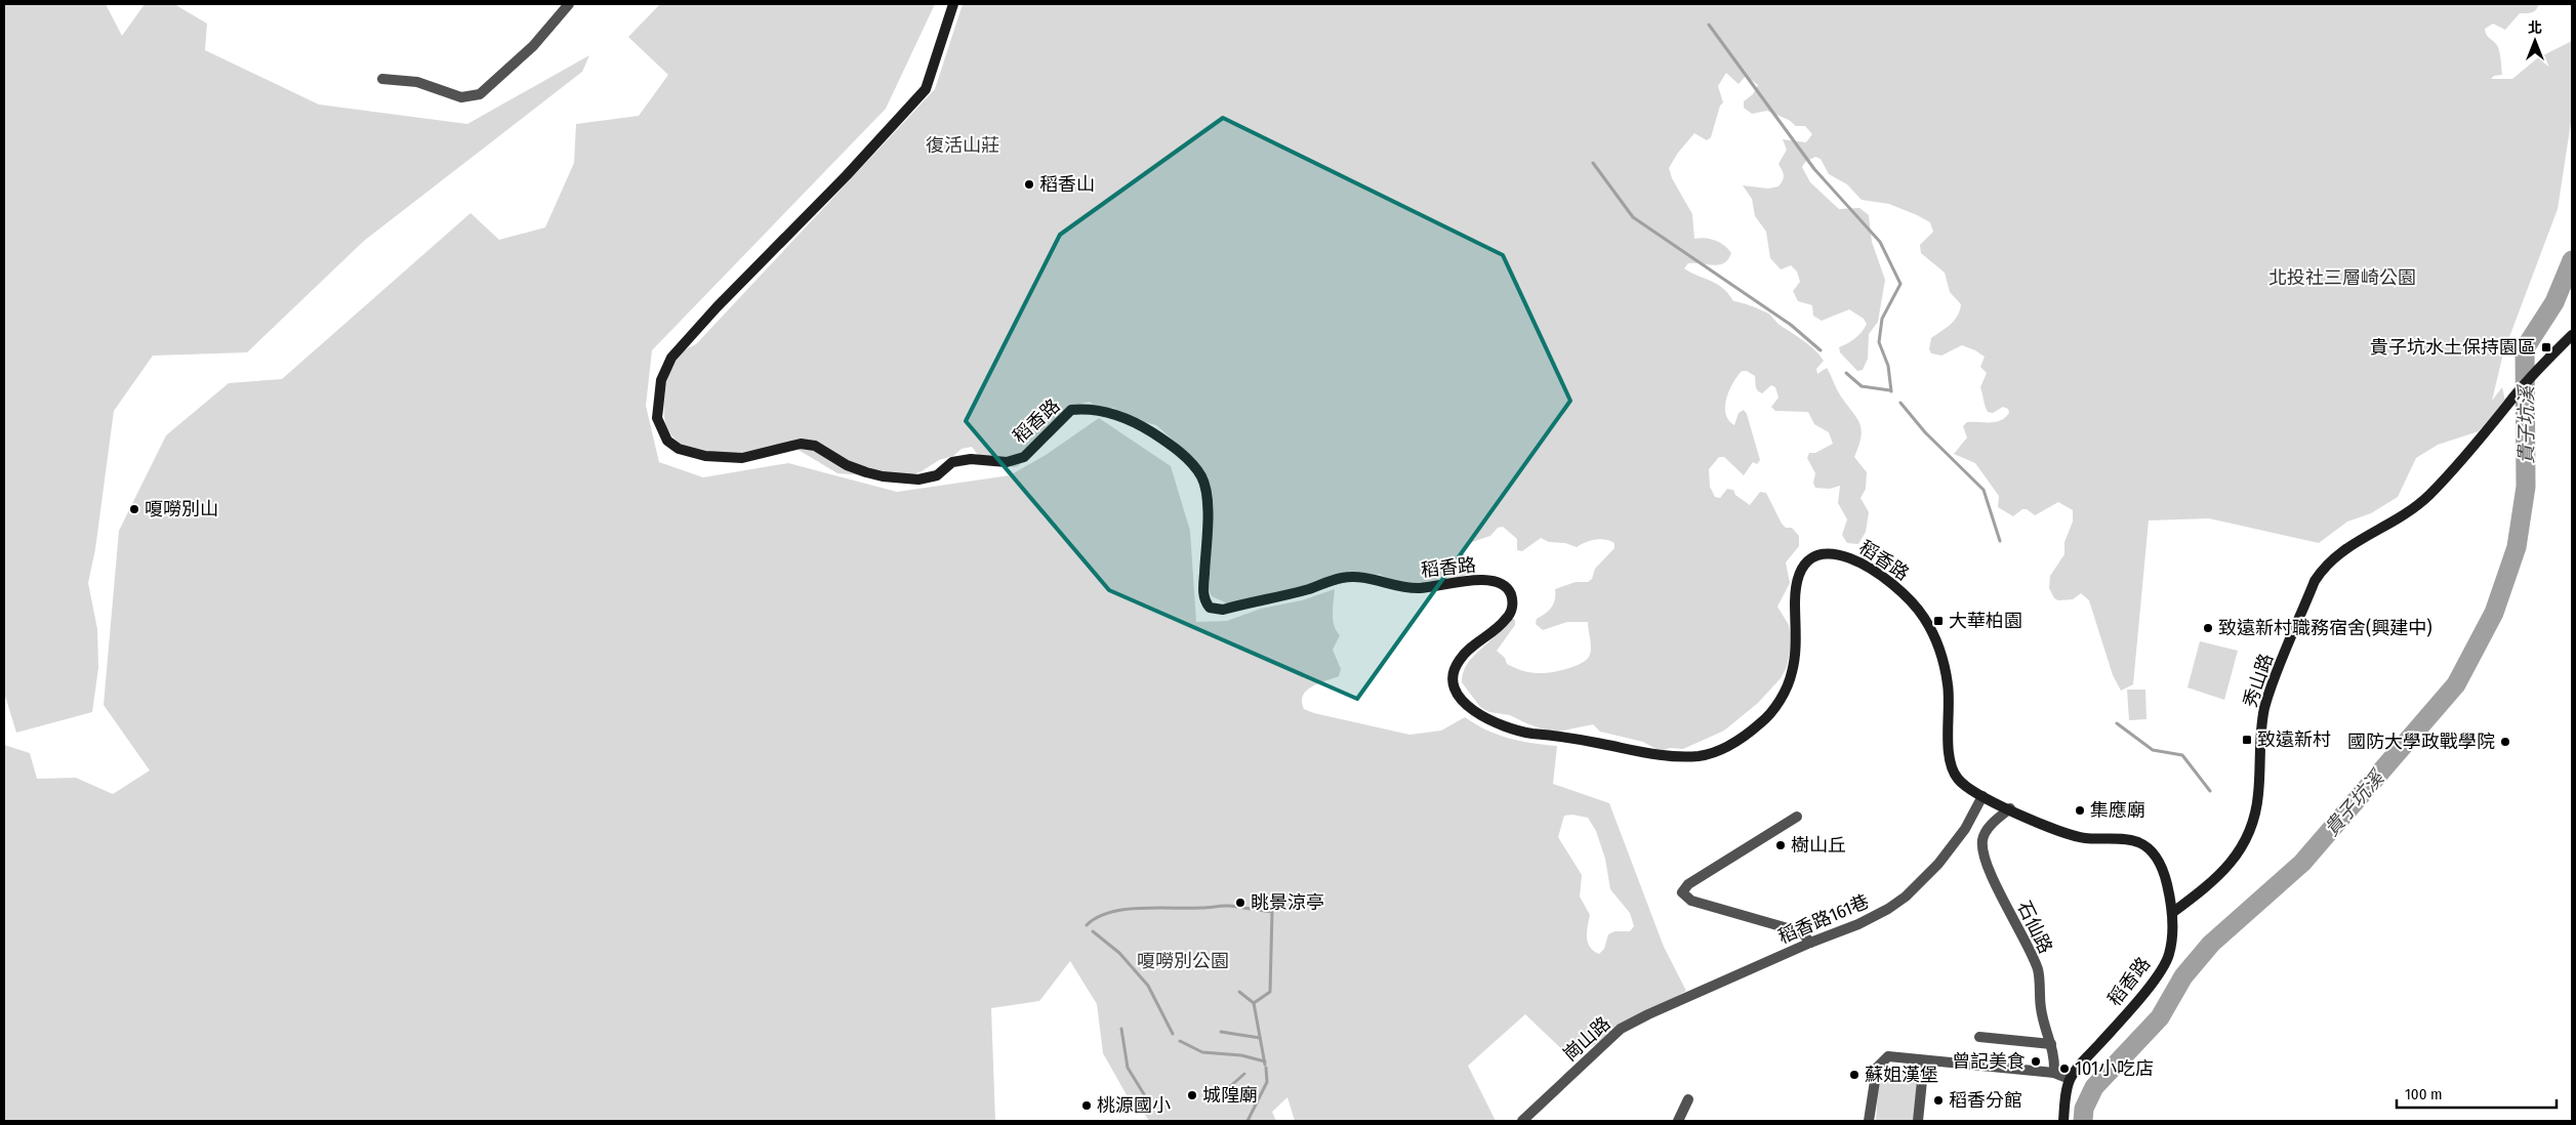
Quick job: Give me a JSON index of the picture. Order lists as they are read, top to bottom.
{
  "streets": {
    "street": [
      "稻香路",
      "秀山路",
      "稻香路161巷",
      "石仙路",
      "崗山路"
    ]
  },
  "crossings": [
    ["稻香路", "秀山路"],
    ["稻香路", "稻香路161巷"],
    ["稻香路", "石仙路"],
    ["稻香路161巷", "崗山路"]
  ],
  "water": ["貴子坑溪"],
  "parks": ["復活山莊", "北投社三層崎公園", "嗄嘮別公園"],
  "places": {
    "other": [
      "稻香山",
      "嗄嘮別山",
      "致遠新村職務宿舍(興建中)",
      "國防大學政戰學院",
      "集應廟",
      "樹山丘",
      "眺景涼亭",
      "曾記美食",
      "101小吃店",
      "蘇姐漢堡",
      "城隍廟",
      "稻香分館",
      "桃源國小"
    ],
    "transit": ["貴子坑水土保持園區", "大華柏園", "致遠新村"]
  },
  "scale_bar": "100 m",
  "north": "top"
}
